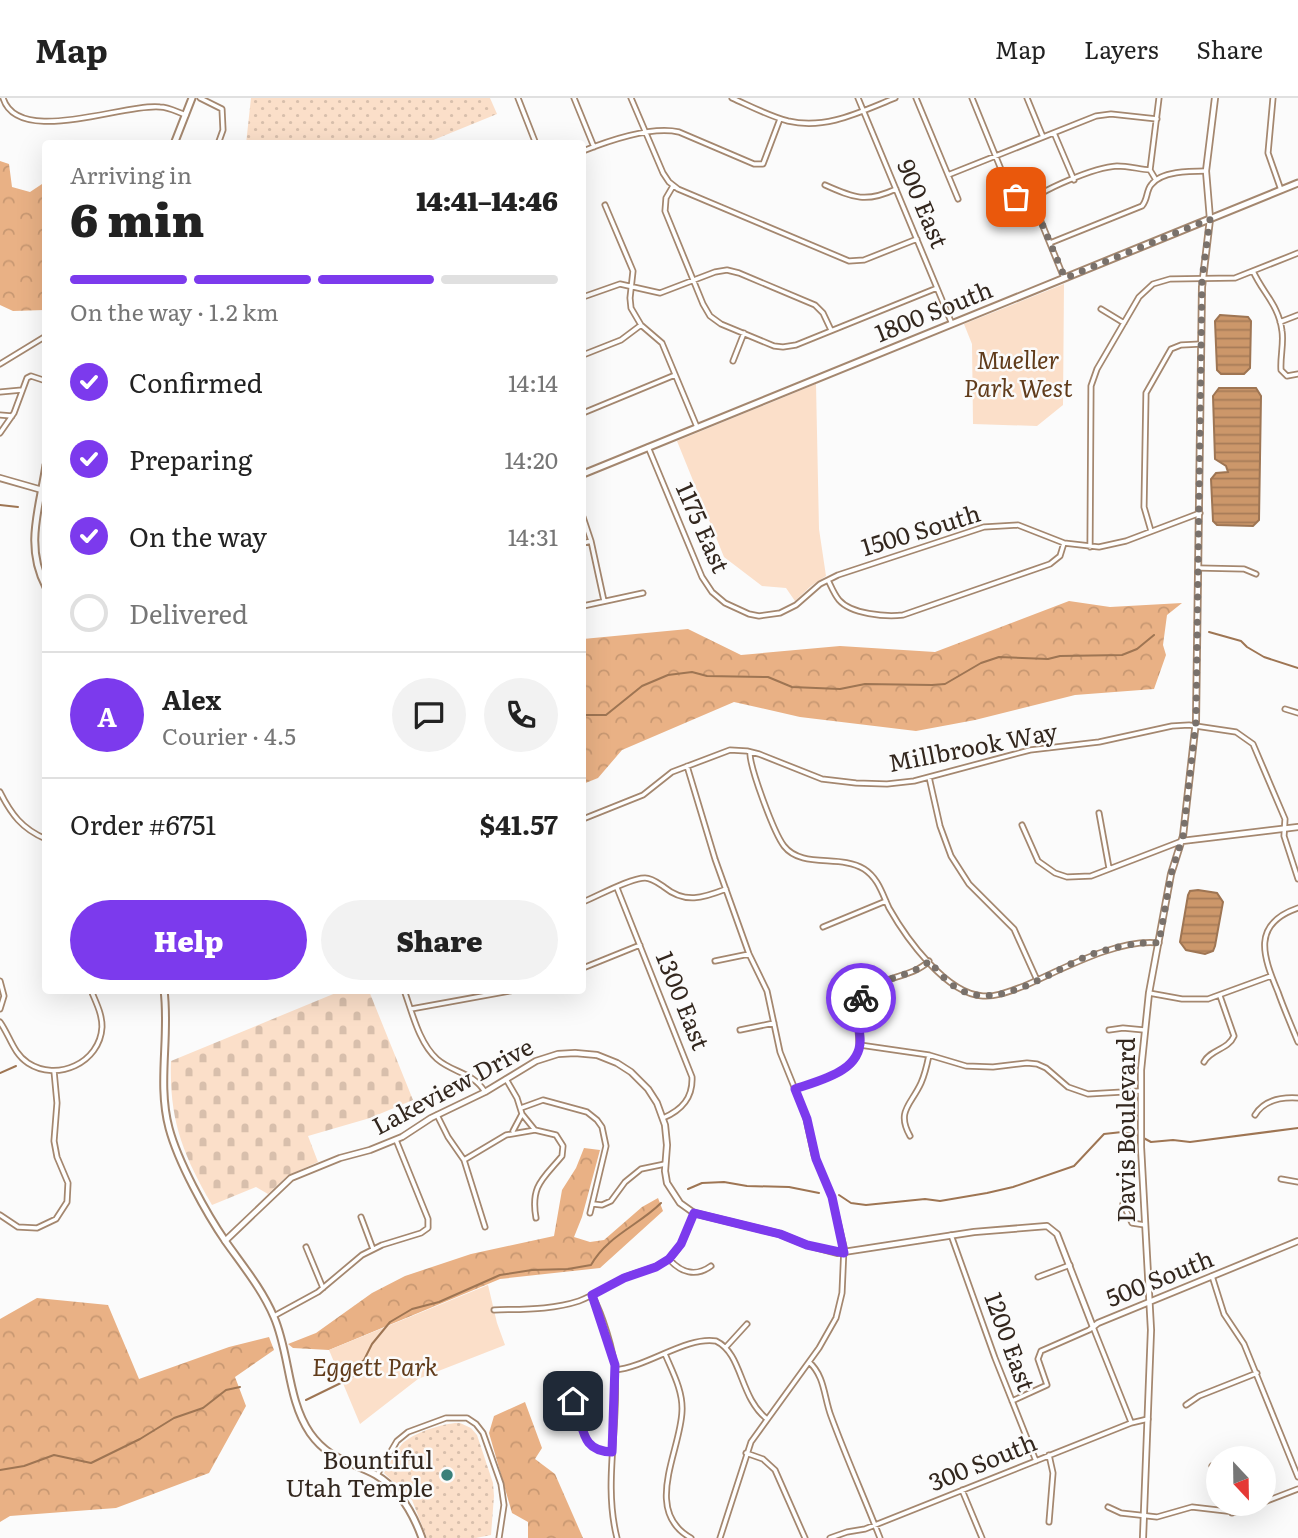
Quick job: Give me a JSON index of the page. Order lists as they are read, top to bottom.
{
  "streets": {
    "main road": ["1800 South"],
    "street": [
      "900 East",
      "1175 East",
      "1500 South",
      "Millbrook Way",
      "1300 East",
      "Lakeview Drive",
      "Davis Boulevard",
      "500 South",
      "1200 East",
      "300 South"
    ]
  },
  "crossings": [
    ["900 East", "1800 South"],
    ["1800 South", "1175 East"],
    ["1800 South", "Davis Boulevard"],
    ["1175 East", "1500 South"],
    ["1500 South", "Davis Boulevard"],
    ["Millbrook Way", "Davis Boulevard"],
    ["1300 East", "Lakeview Drive"],
    ["Davis Boulevard", "500 South"],
    ["Davis Boulevard", "300 South"],
    ["500 South", "1200 East"],
    ["1200 East", "300 South"]
  ],
  "parks": ["Mueller Park West", "Eggett Park"],
  "places": ["Bountiful Utah Temple"],
  "north": "bottom",
  "page": {
    "header": "Map",
    "nav": ["Map", "Layers", "Share"],
    "heading": ["6 min", "Arriving in", "14:41–14:46"],
    "panel": [
      "Alex",
      "Courier · 4.5",
      "Order #6751",
      "$41.57"
    ],
    "bar": "On the way · 1.2 km",
    "list": [
      ["Confirmed", "14:14"],
      ["Preparing", "14:20"],
      ["On the way", "14:31"],
      "Delivered"
    ],
    "round": "A",
    "buttons": ["Help", "Share"]
  }
}
